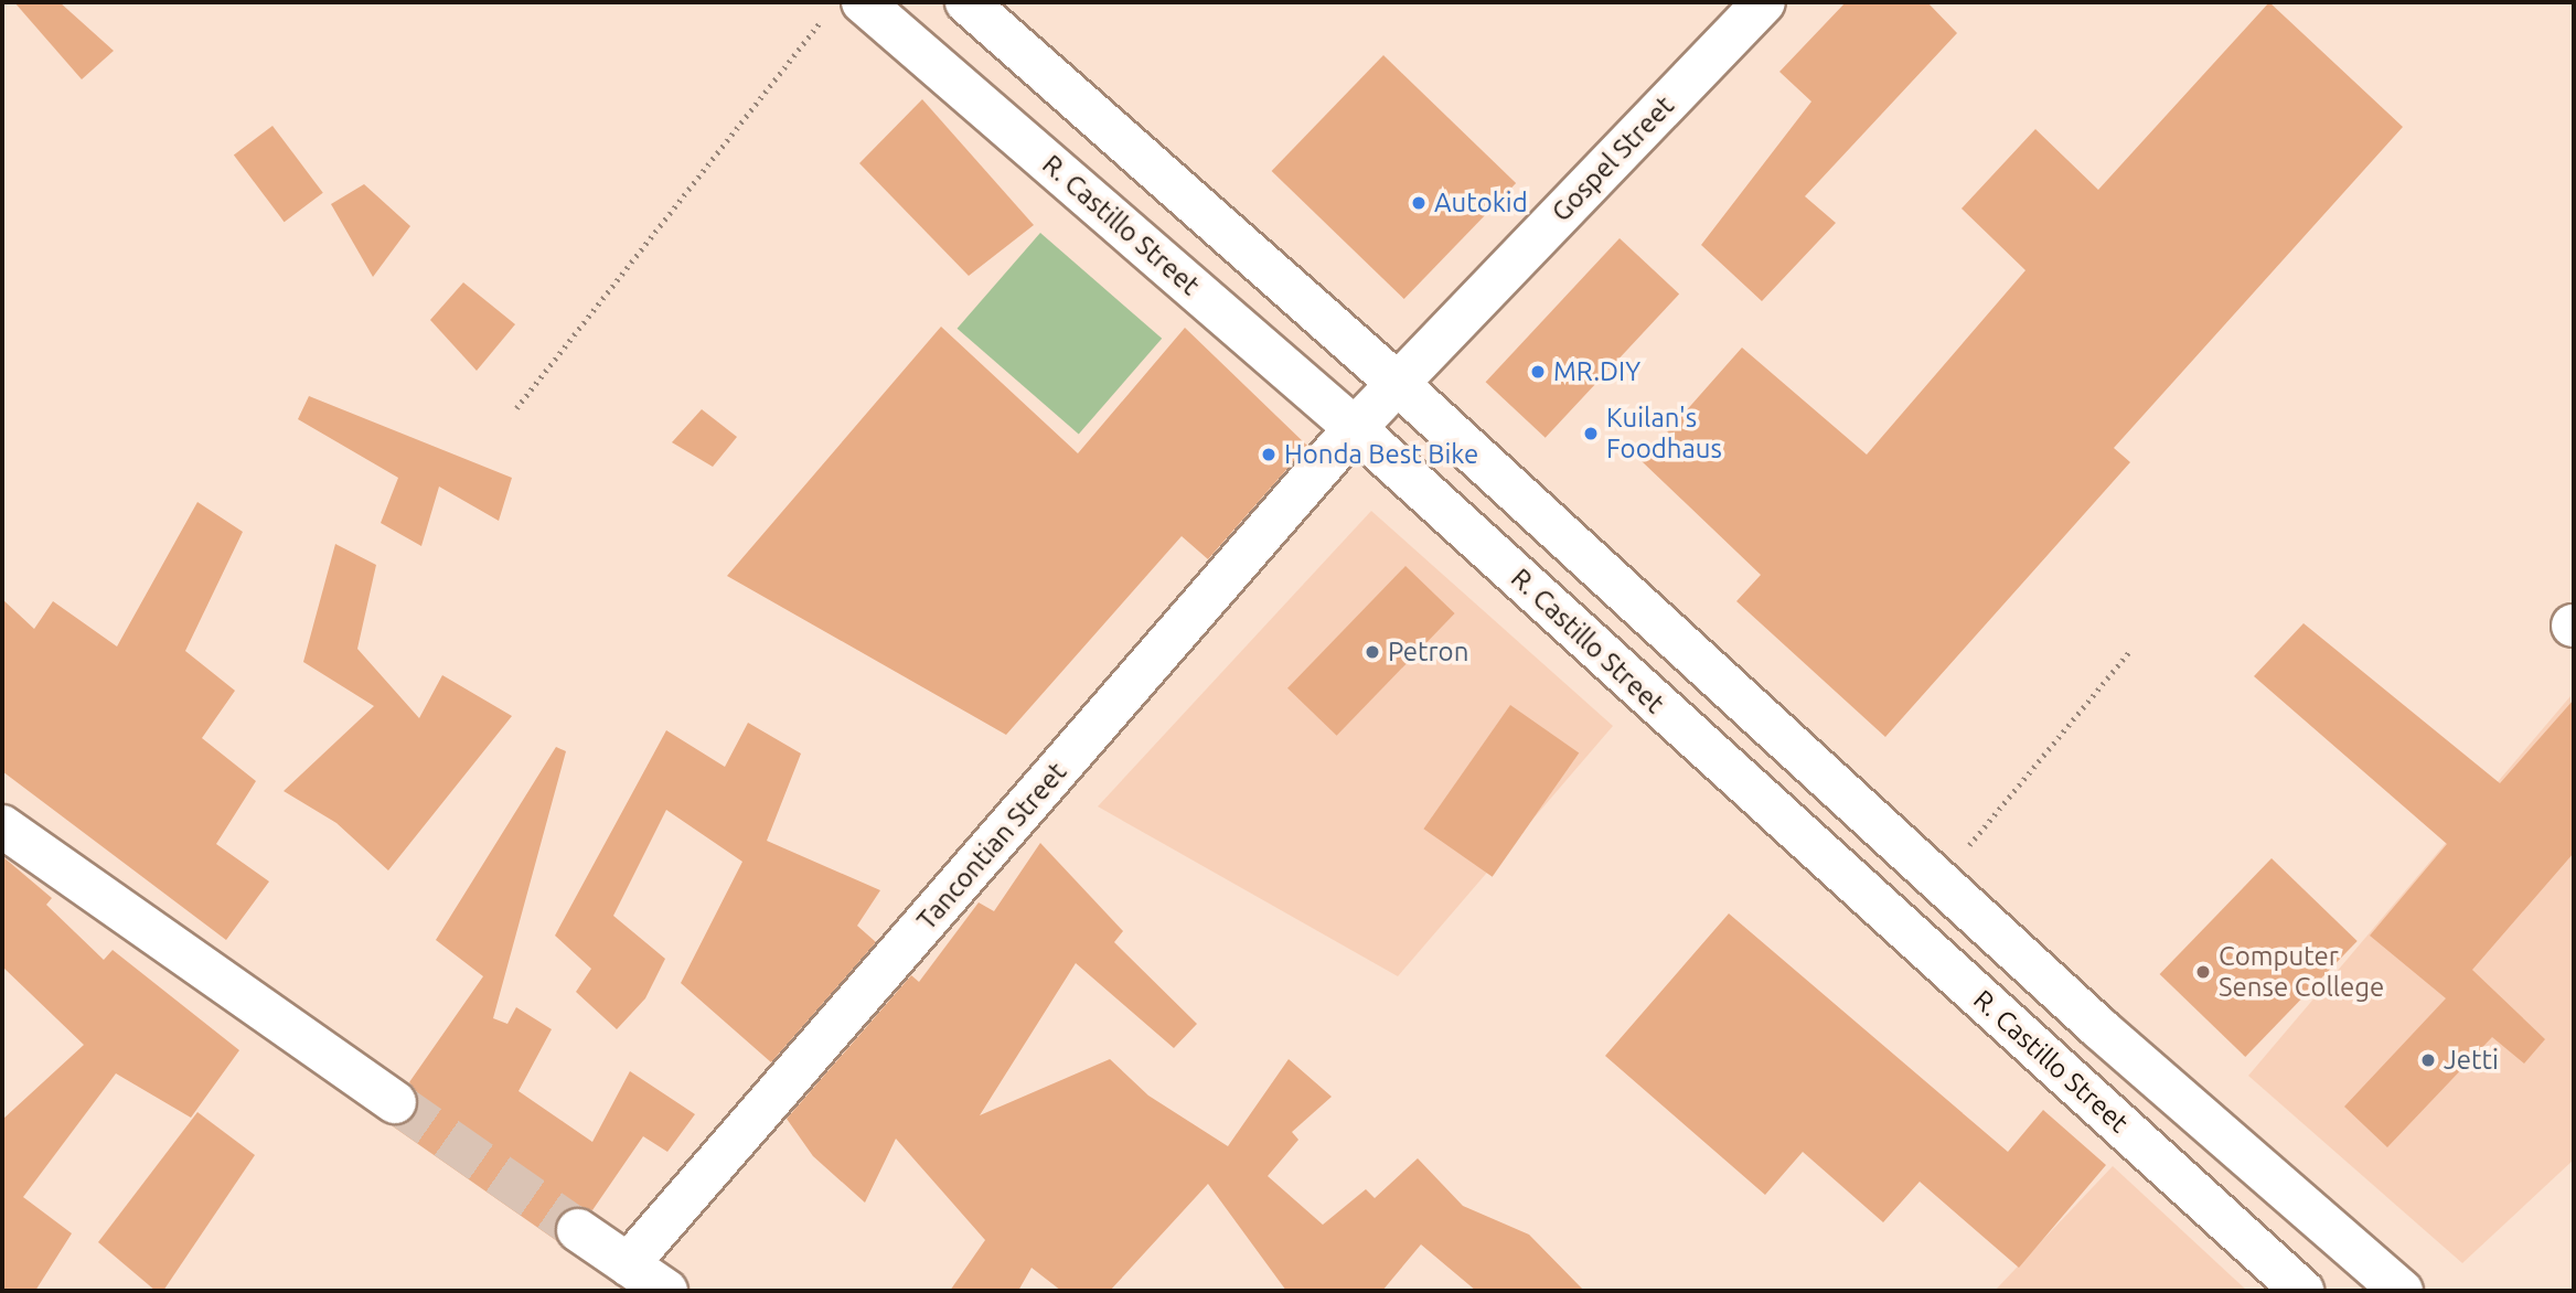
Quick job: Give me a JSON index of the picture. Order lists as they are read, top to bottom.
{
  "streets": {
    "main road": ["Gospel Street", "R. Castillo Street", "Tancontian Street"]
  },
  "crossings": [
    ["Gospel Street", "R. Castillo Street"],
    ["Gospel Street", "Tancontian Street"],
    ["R. Castillo Street", "Tancontian Street"]
  ],
  "places": [
    "Autokid",
    "MR.DIY",
    "Kuilan's Foodhaus",
    "Honda Best Bike",
    "Petron",
    "Computer Sense College",
    "Jetti"
  ]
}
